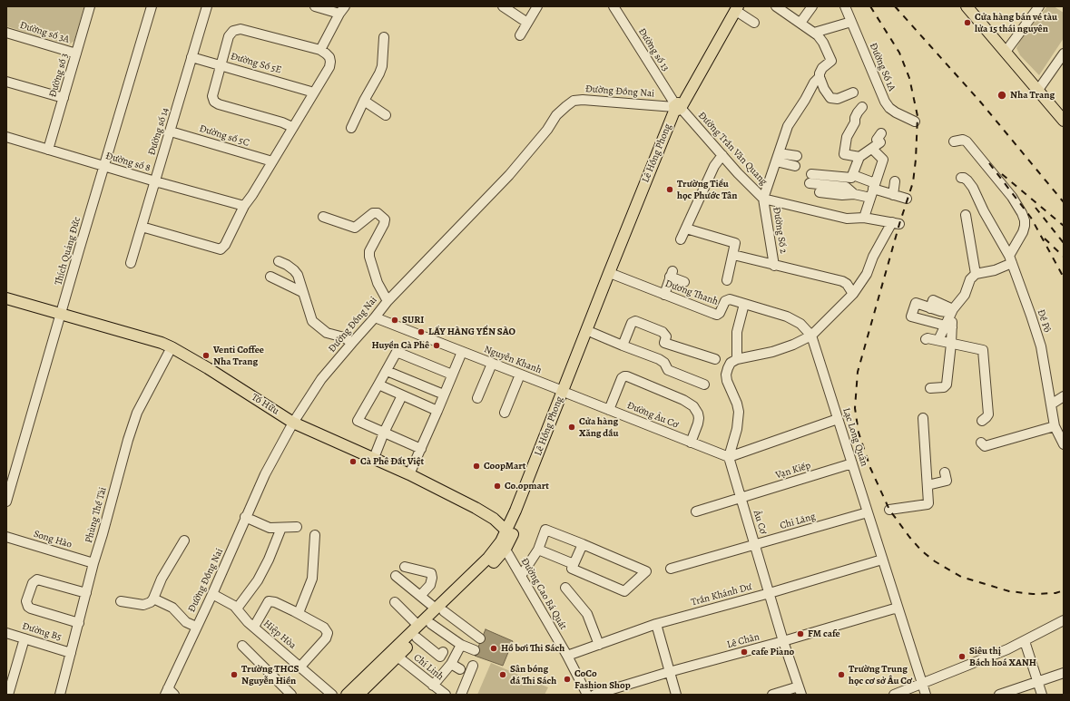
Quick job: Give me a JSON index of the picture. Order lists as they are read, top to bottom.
{
  "streets": {
    "main road": ["Lê Hồng Phong", "Tố Hữu"],
    "street": [
      "Đường số 3A",
      "Đường số 13",
      "Đường Số 5E",
      "Đường Số 1A",
      "Đường số 3",
      "Đường Đồng Nai",
      "Đường số 14",
      "Đường số 5C",
      "Đường Trần Văn Quang",
      "Đường số 8",
      "Đường Số 2",
      "Thích Quảng Đức",
      "Dương Thanh",
      "Đề Pô",
      "Nguyễn Khanh",
      "Đường Âu Cơ",
      "Lạc Long Quân",
      "Vạn Kiếp",
      "Phùng Thế Tài",
      "Chi Lăng",
      "Âu Cơ",
      "Song Hào",
      "Đường Cao Bá Quát",
      "Trần Khánh Dư",
      "Đường B5",
      "Hiệp Hòa",
      "Lê Chân",
      "Chí Linh"
    ]
  },
  "crossings": [
    ["Đường số 3A", "Đường số 3"],
    ["Đường số 13", "Đường Đồng Nai"],
    ["Đường số 13", "Đường Trần Văn Quang"],
    ["Đường số 13", "Lê Hồng Phong"],
    ["Đường Số 5E", "Đường số 14"],
    ["Đường số 3", "Đường số 8"],
    ["Đường Đồng Nai", "Đường Trần Văn Quang"],
    ["Đường Đồng Nai", "Lê Hồng Phong"],
    ["Đường Đồng Nai", "Nguyễn Khanh"],
    ["Đường Đồng Nai", "Tố Hữu"],
    ["Đường Đồng Nai", "Hiệp Hòa"],
    ["Đường số 14", "Đường số 5C"],
    ["Đường số 14", "Đường số 8"],
    ["Đường Trần Văn Quang", "Lê Hồng Phong"],
    ["Đường Trần Văn Quang", "Đường Số 2"],
    ["Lê Hồng Phong", "Dương Thanh"],
    ["Lê Hồng Phong", "Nguyễn Khanh"],
    ["Lê Hồng Phong", "Tố Hữu"],
    ["Lê Hồng Phong", "Đường Âu Cơ"],
    ["Lê Hồng Phong", "Đường Cao Bá Quát"],
    ["Lê Hồng Phong", "Chí Linh"],
    ["Đường số 8", "Thích Quảng Đức"],
    ["Thích Quảng Đức", "Tố Hữu"],
    ["Dương Thanh", "Lạc Long Quân"],
    ["Nguyễn Khanh", "Đường Âu Cơ"],
    ["Tố Hữu", "Phùng Thế Tài"],
    ["Đường Âu Cơ", "Âu Cơ"],
    ["Lạc Long Quân", "Vạn Kiếp"],
    ["Lạc Long Quân", "Chi Lăng"],
    ["Lạc Long Quân", "Trần Khánh Dư"],
    ["Lạc Long Quân", "Lê Chân"],
    ["Vạn Kiếp", "Âu Cơ"],
    ["Phùng Thế Tài", "Song Hào"],
    ["Phùng Thế Tài", "Đường B5"],
    ["Chi Lăng", "Âu Cơ"],
    ["Âu Cơ", "Trần Khánh Dư"],
    ["Âu Cơ", "Lê Chân"],
    ["Đường Cao Bá Quát", "Trần Khánh Dư"]
  ],
  "places": [
    "Cửa hàng bán vé tàu lửa 15 thái nguyên",
    "Nha Trang",
    "Trường Tiểu học Phước Tân",
    "SURI",
    "LẤY HÀNG YẾN SÀO",
    "Huyền Cà Phê",
    "Venti Coffee Nha Trang",
    "Cửa hàng Xăng dầu",
    "Cà Phê Đất Việt",
    "CoopMart",
    "Co.opmart",
    "FM cafe",
    "Hồ bơi Thi Sách",
    "cafe Piano",
    "Siêu thị Bách hoá XANH",
    "Trường THCS Nguyễn Hiền",
    "Sân bóng đá Thi Sách",
    "Trường Trung học cơ sở Âu Cơ",
    "CoCo Fashion Shop"
  ]
}
